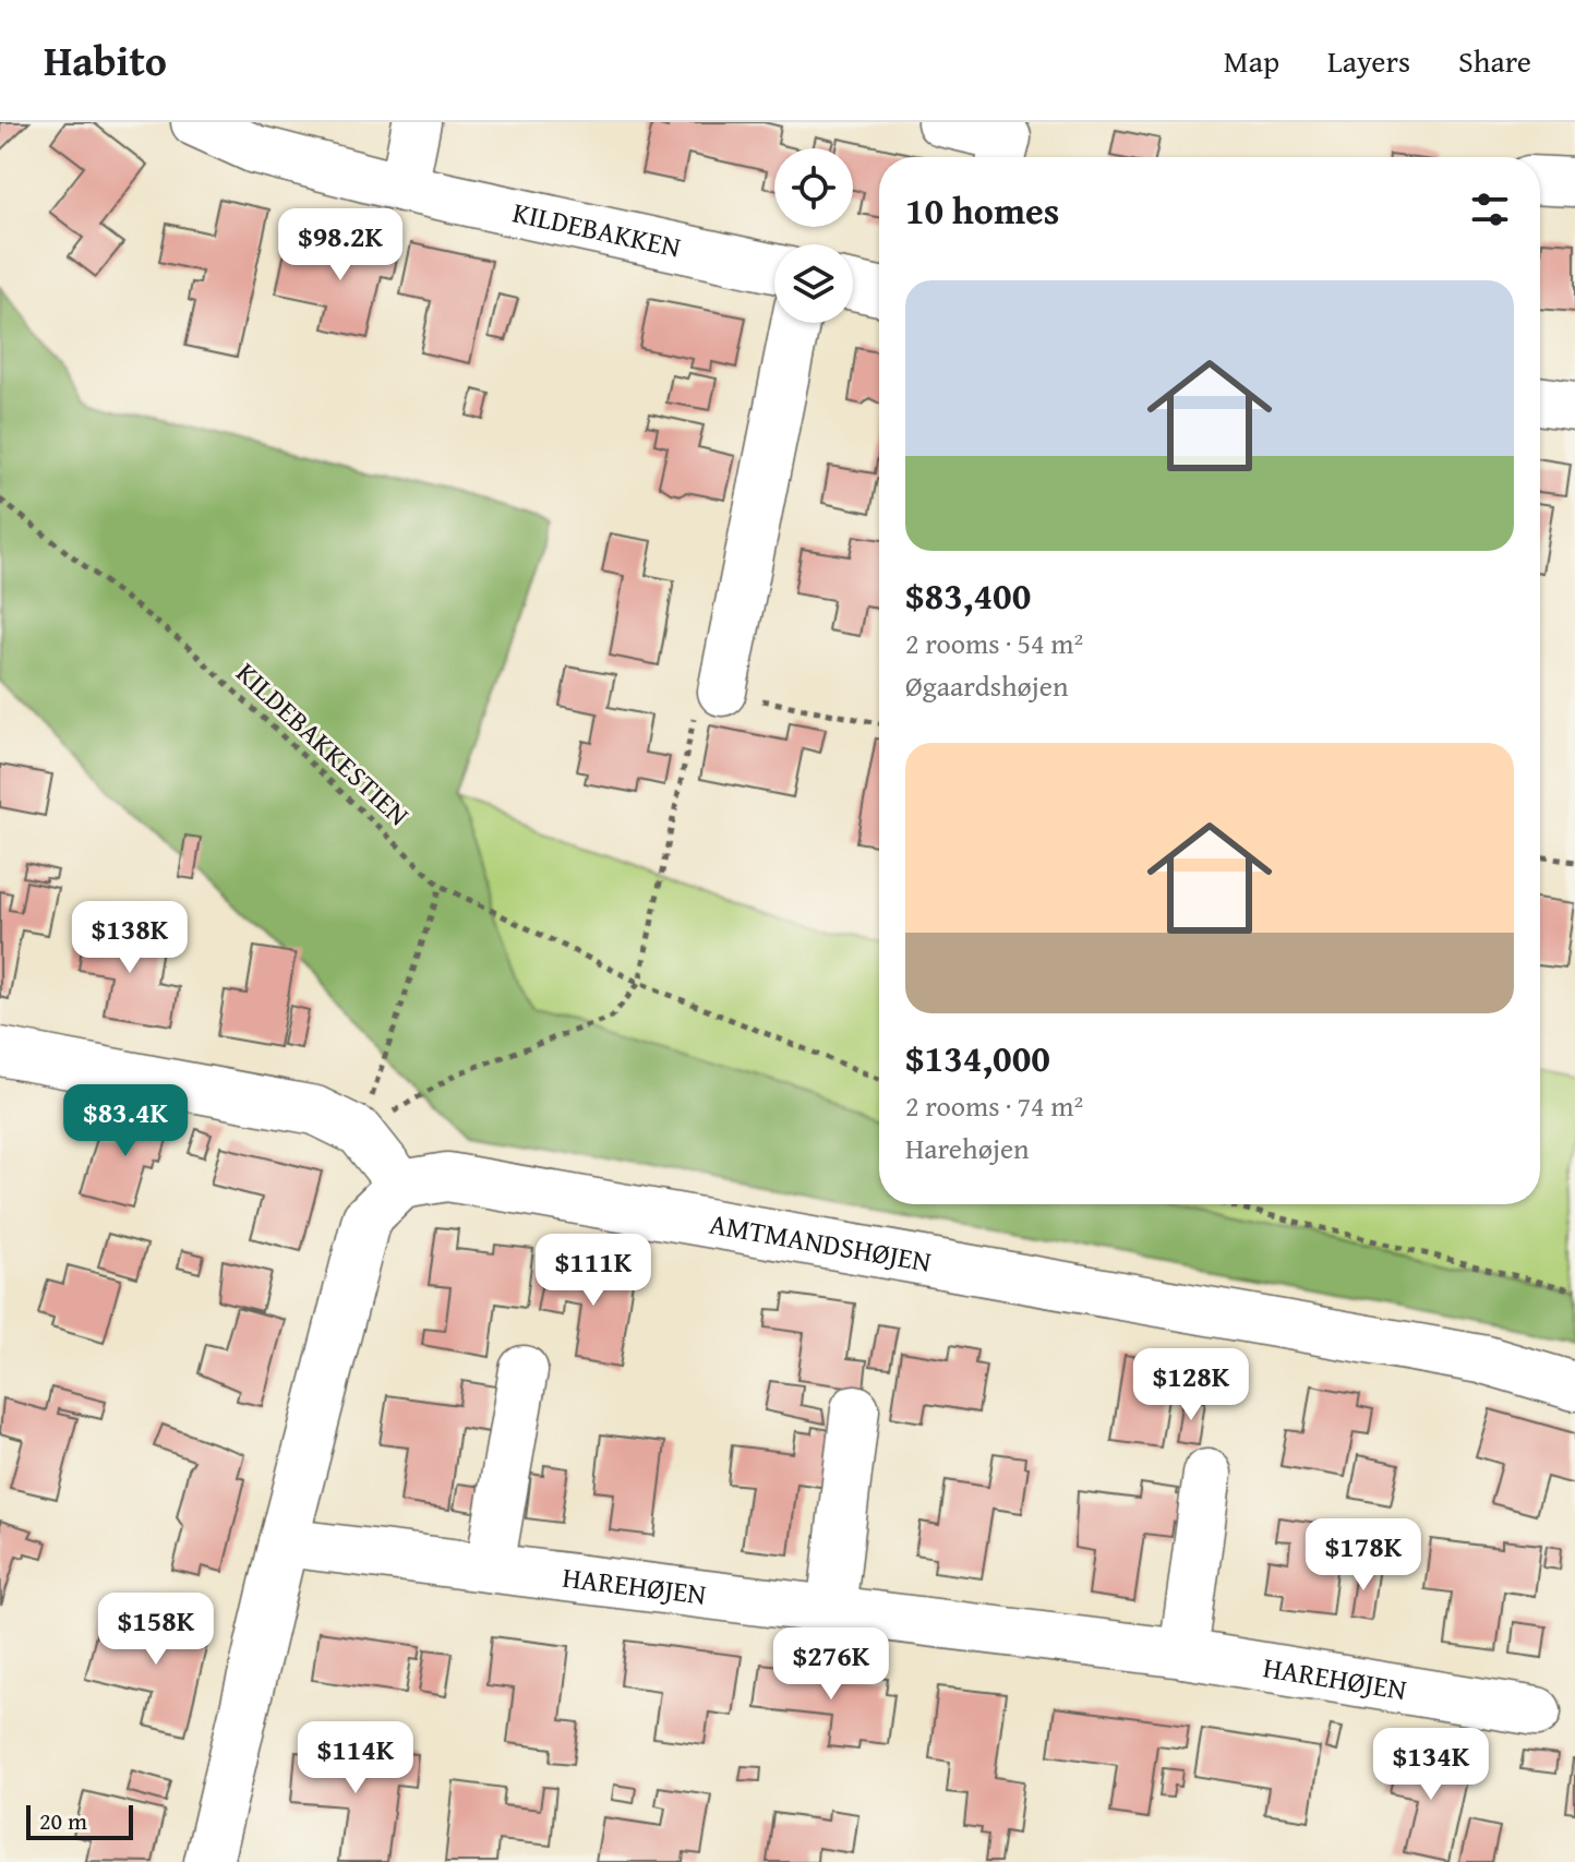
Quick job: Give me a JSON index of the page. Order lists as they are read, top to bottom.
{
  "streets": {
    "street": ["KILDEBAKKEN", "AMTMANDSHØJEN", "HAREHØJEN"],
    "path": ["KILDEBAKKESTIEN"]
  },
  "scale_bar": "20 m",
  "page": {
    "header": "Habito",
    "nav": ["Map", "Layers", "Share"],
    "heading": "10 homes",
    "price": [
      "$98.2K",
      "$138K",
      "$83.4K",
      "$111K",
      "$128K",
      "$178K",
      "$158K",
      "$276K",
      "$114K",
      "$134K"
    ],
    "list": [
      {
        "name": "$83,400",
        "note": "2 rooms · 54 m² · Øgaardshøjen"
      },
      {
        "name": "$134,000",
        "note": "2 rooms · 74 m² · Harehøjen"
      }
    ],
    "scale": "20 m"
  }
}
